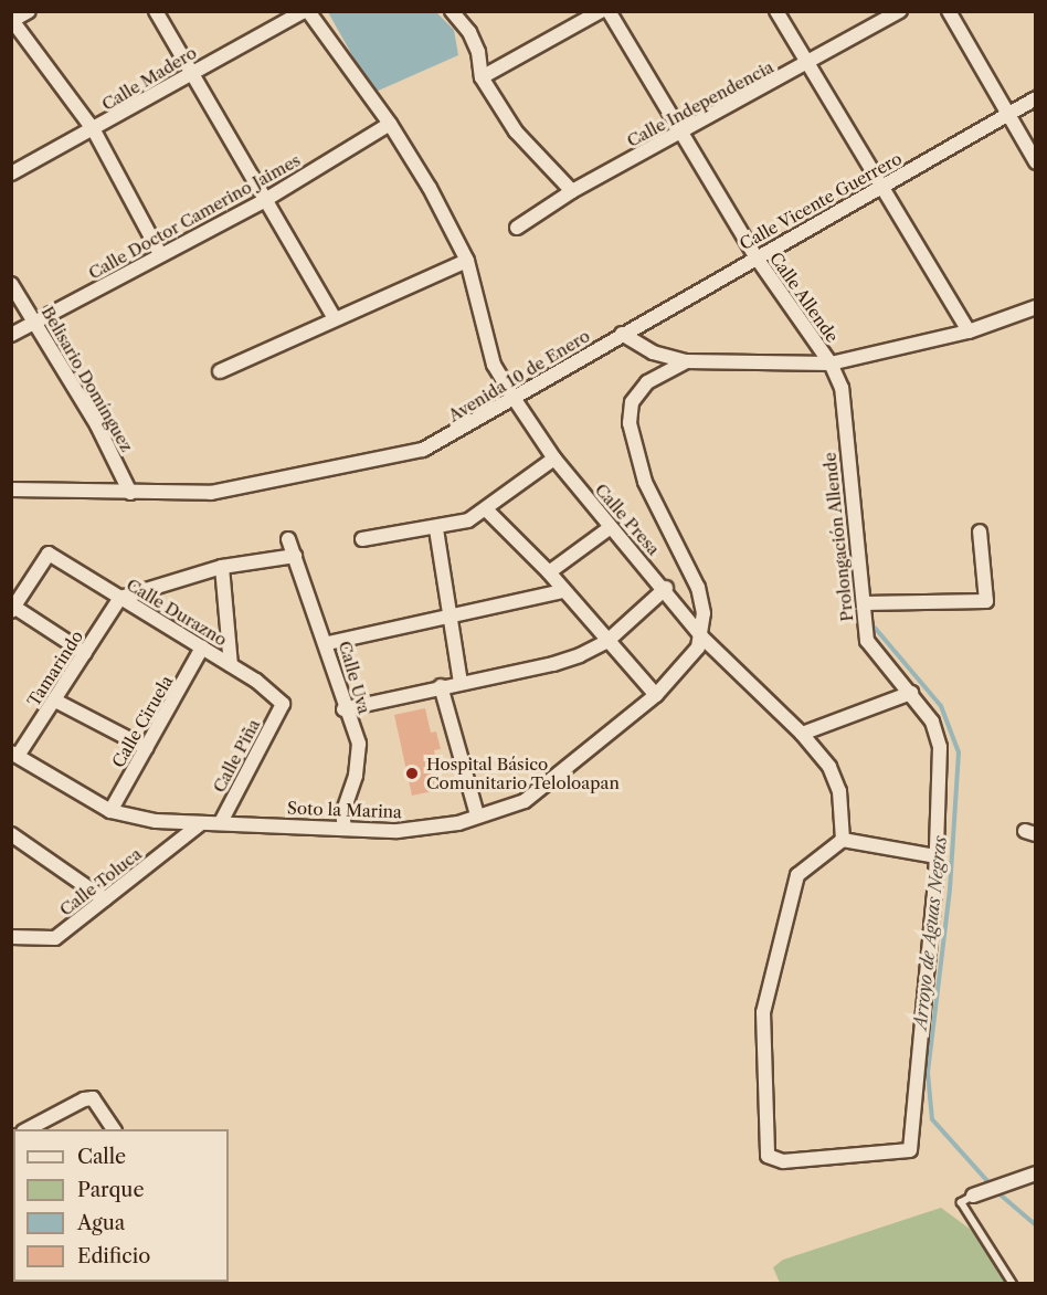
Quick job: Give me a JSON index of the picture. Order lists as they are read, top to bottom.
{
  "streets": {
    "street": [
      "Calle Madero",
      "Calle Independencia",
      "Calle Vicente Guerrero",
      "Calle Doctor Camerino Jaimes",
      "Calle Allende",
      "Avenida 10 de Enero",
      "Belisario Domínguez",
      "Calle Presa",
      "Prolongación Allende",
      "Calle Durazno",
      "Tamarindo",
      "Calle Uva",
      "Calle Ciruela",
      "Calle Piña",
      "Soto la Marina",
      "Calle Toluca"
    ]
  },
  "crossings": [
    ["Calle Independencia", "Calle Allende"],
    ["Calle Vicente Guerrero", "Calle Allende"],
    ["Calle Vicente Guerrero", "Avenida 10 de Enero"],
    ["Calle Doctor Camerino Jaimes", "Belisario Domínguez"],
    ["Calle Doctor Camerino Jaimes", "Calle Presa"],
    ["Calle Allende", "Prolongación Allende"],
    ["Avenida 10 de Enero", "Belisario Domínguez"],
    ["Avenida 10 de Enero", "Calle Presa"],
    ["Calle Presa", "Prolongación Allende"],
    ["Calle Presa", "Soto la Marina"],
    ["Calle Durazno", "Tamarindo"],
    ["Calle Durazno", "Calle Ciruela"],
    ["Calle Durazno", "Calle Piña"],
    ["Tamarindo", "Soto la Marina"],
    ["Calle Uva", "Soto la Marina"],
    ["Calle Ciruela", "Soto la Marina"],
    ["Calle Piña", "Soto la Marina"],
    ["Soto la Marina", "Calle Toluca"]
  ],
  "water": ["Arroyo de Aguas Negras"],
  "places": ["Hospital Básico Comunitario Teloloapan"],
  "legend": [
    "Calle",
    "Parque",
    "Agua",
    "Edificio"
  ]
}
